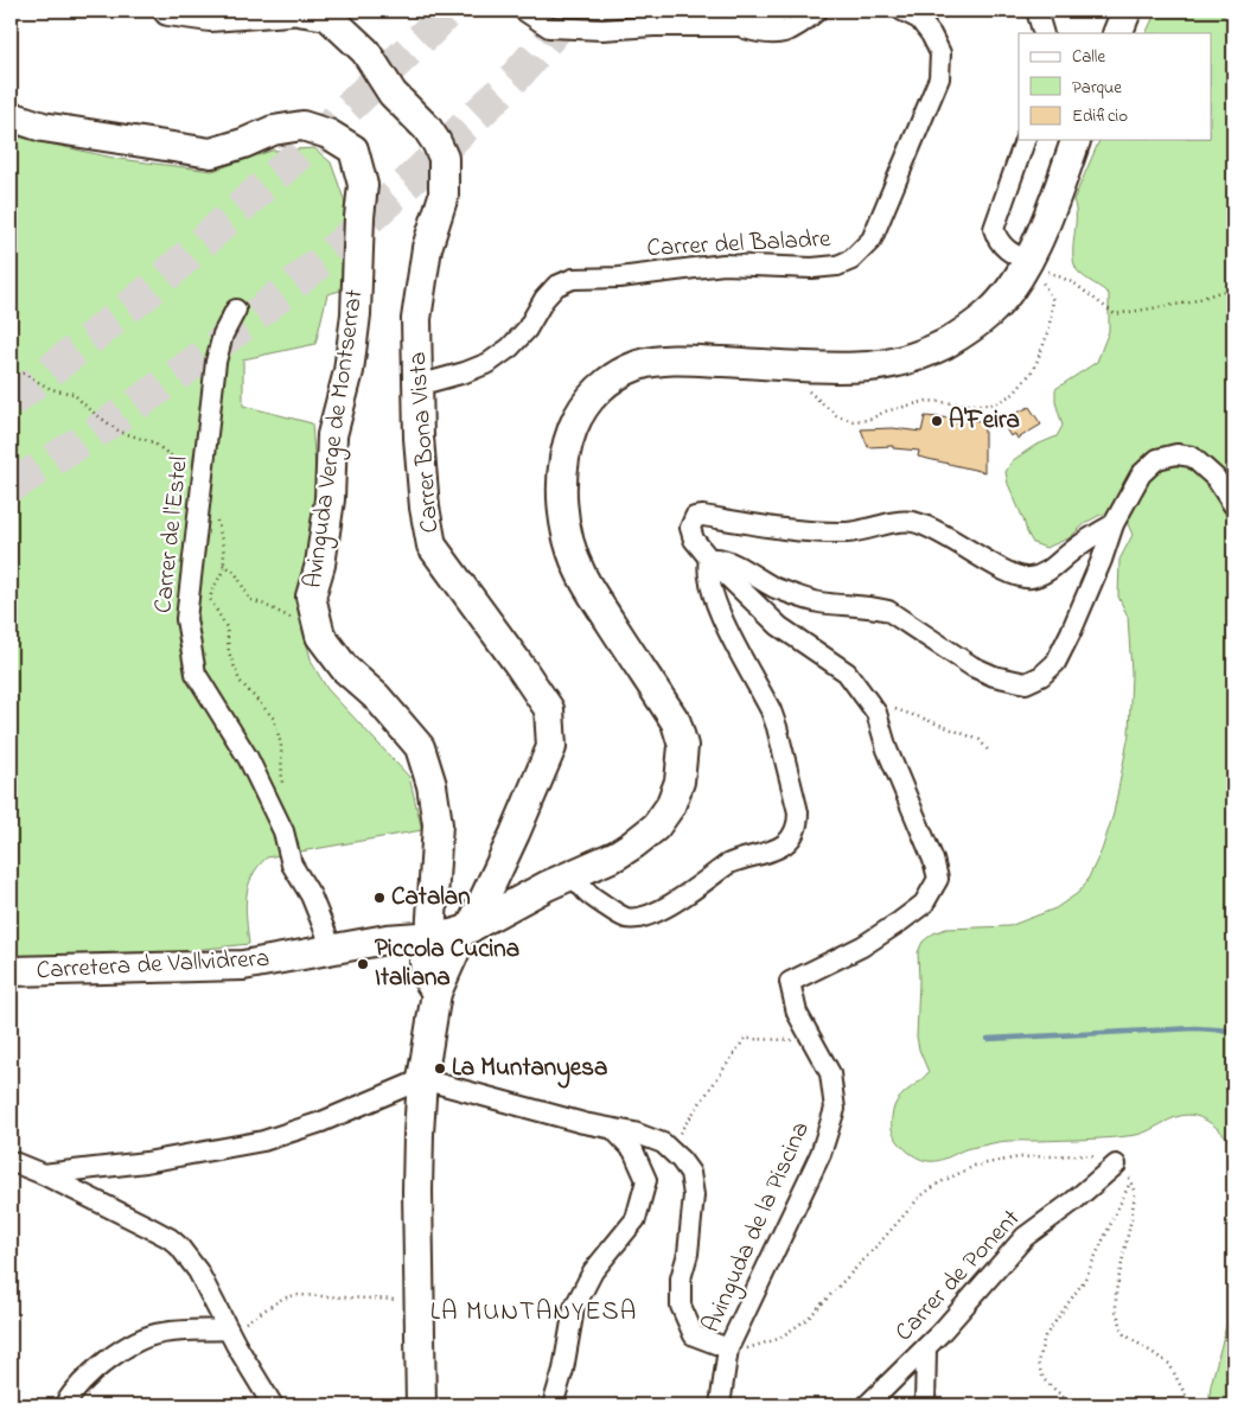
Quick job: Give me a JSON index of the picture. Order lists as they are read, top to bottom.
{
  "streets": {
    "street": [
      "Carrer del Baladre",
      "Avinguda Verge de Montserrat",
      "Carrer Bona Vista",
      "Carrer de l'Estel",
      "Carretera de Vallvidrera",
      "Avinguda de la Piscina",
      "Carrer de Ponent"
    ]
  },
  "crossings": [
    ["Carrer del Baladre", "Carrer Bona Vista"],
    ["Avinguda Verge de Montserrat", "Carrer Bona Vista"],
    ["Avinguda Verge de Montserrat", "Carretera de Vallvidrera"],
    ["Carrer Bona Vista", "Carretera de Vallvidrera"],
    ["Carrer de l'Estel", "Carretera de Vallvidrera"]
  ],
  "districts": ["LA MUNTANYESA"],
  "places": [
    "A'Feira",
    "Catalan",
    "Piccola Cucina Italiana",
    "La Muntanyesa"
  ],
  "legend": ["Calle", "Parque", "Edificio"]
}
